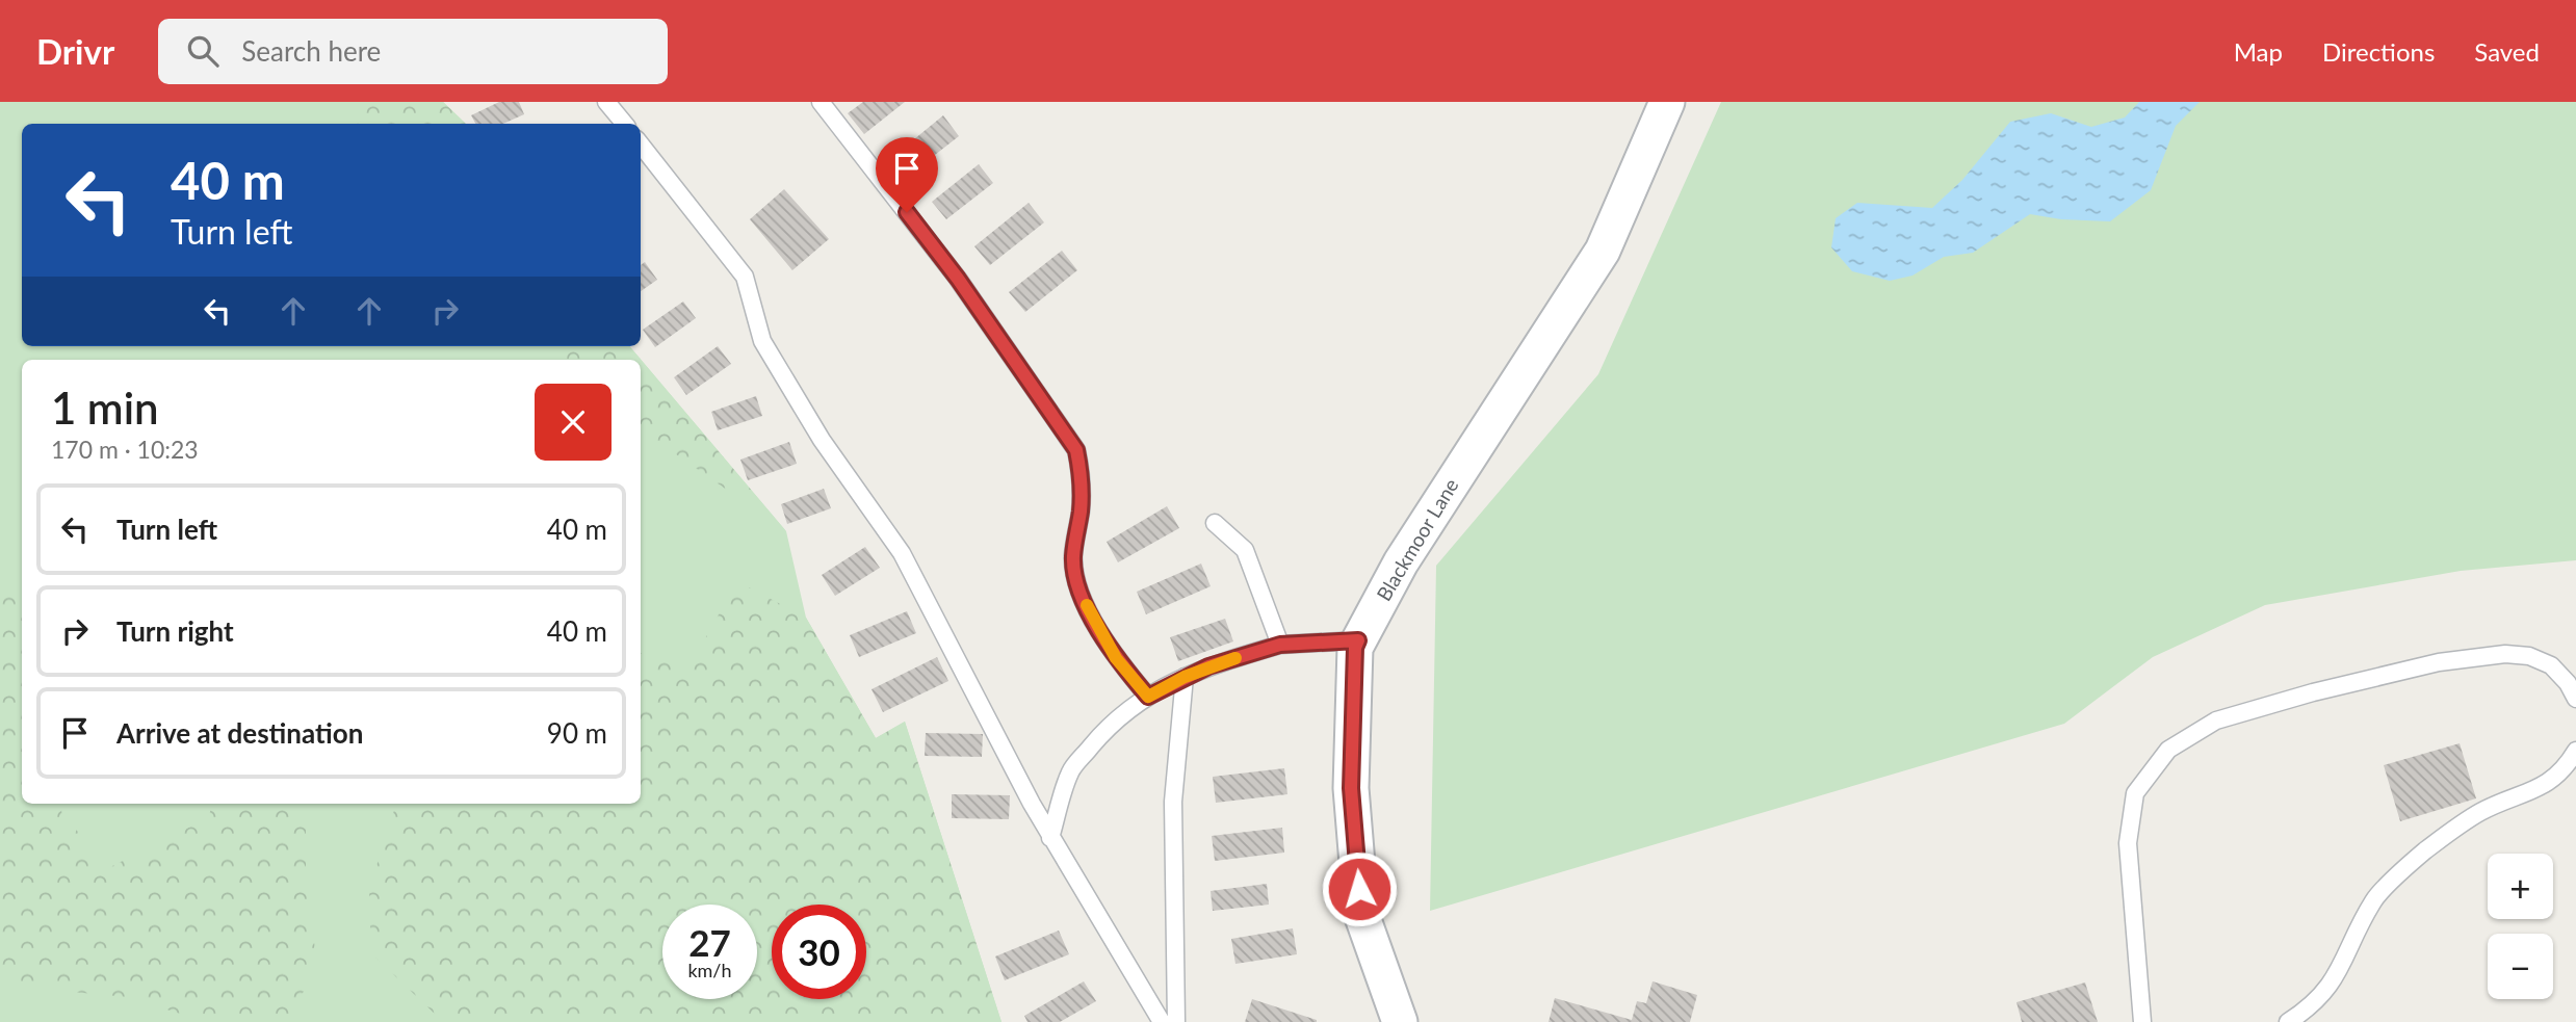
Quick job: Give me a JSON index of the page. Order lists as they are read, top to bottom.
{
  "streets": {
    "street": ["Blackmoor Lane"]
  },
  "page": {
    "header": "Drivr",
    "search": "Search here",
    "nav": ["Map", "Directions", "Saved"],
    "turn": ["40 m", "Turn left"],
    "heading": ["1 min", "170 m · 10:23"],
    "list": [
      {
        "name": "Turn left",
        "value": "40 m"
      },
      {
        "name": "Turn right",
        "value": "40 m"
      },
      {
        "name": "Arrive at destination",
        "value": "90 m"
      }
    ],
    "map_buttons": ["+", "−"],
    "speed": "27 km/h",
    "limit": "30"
  }
}
